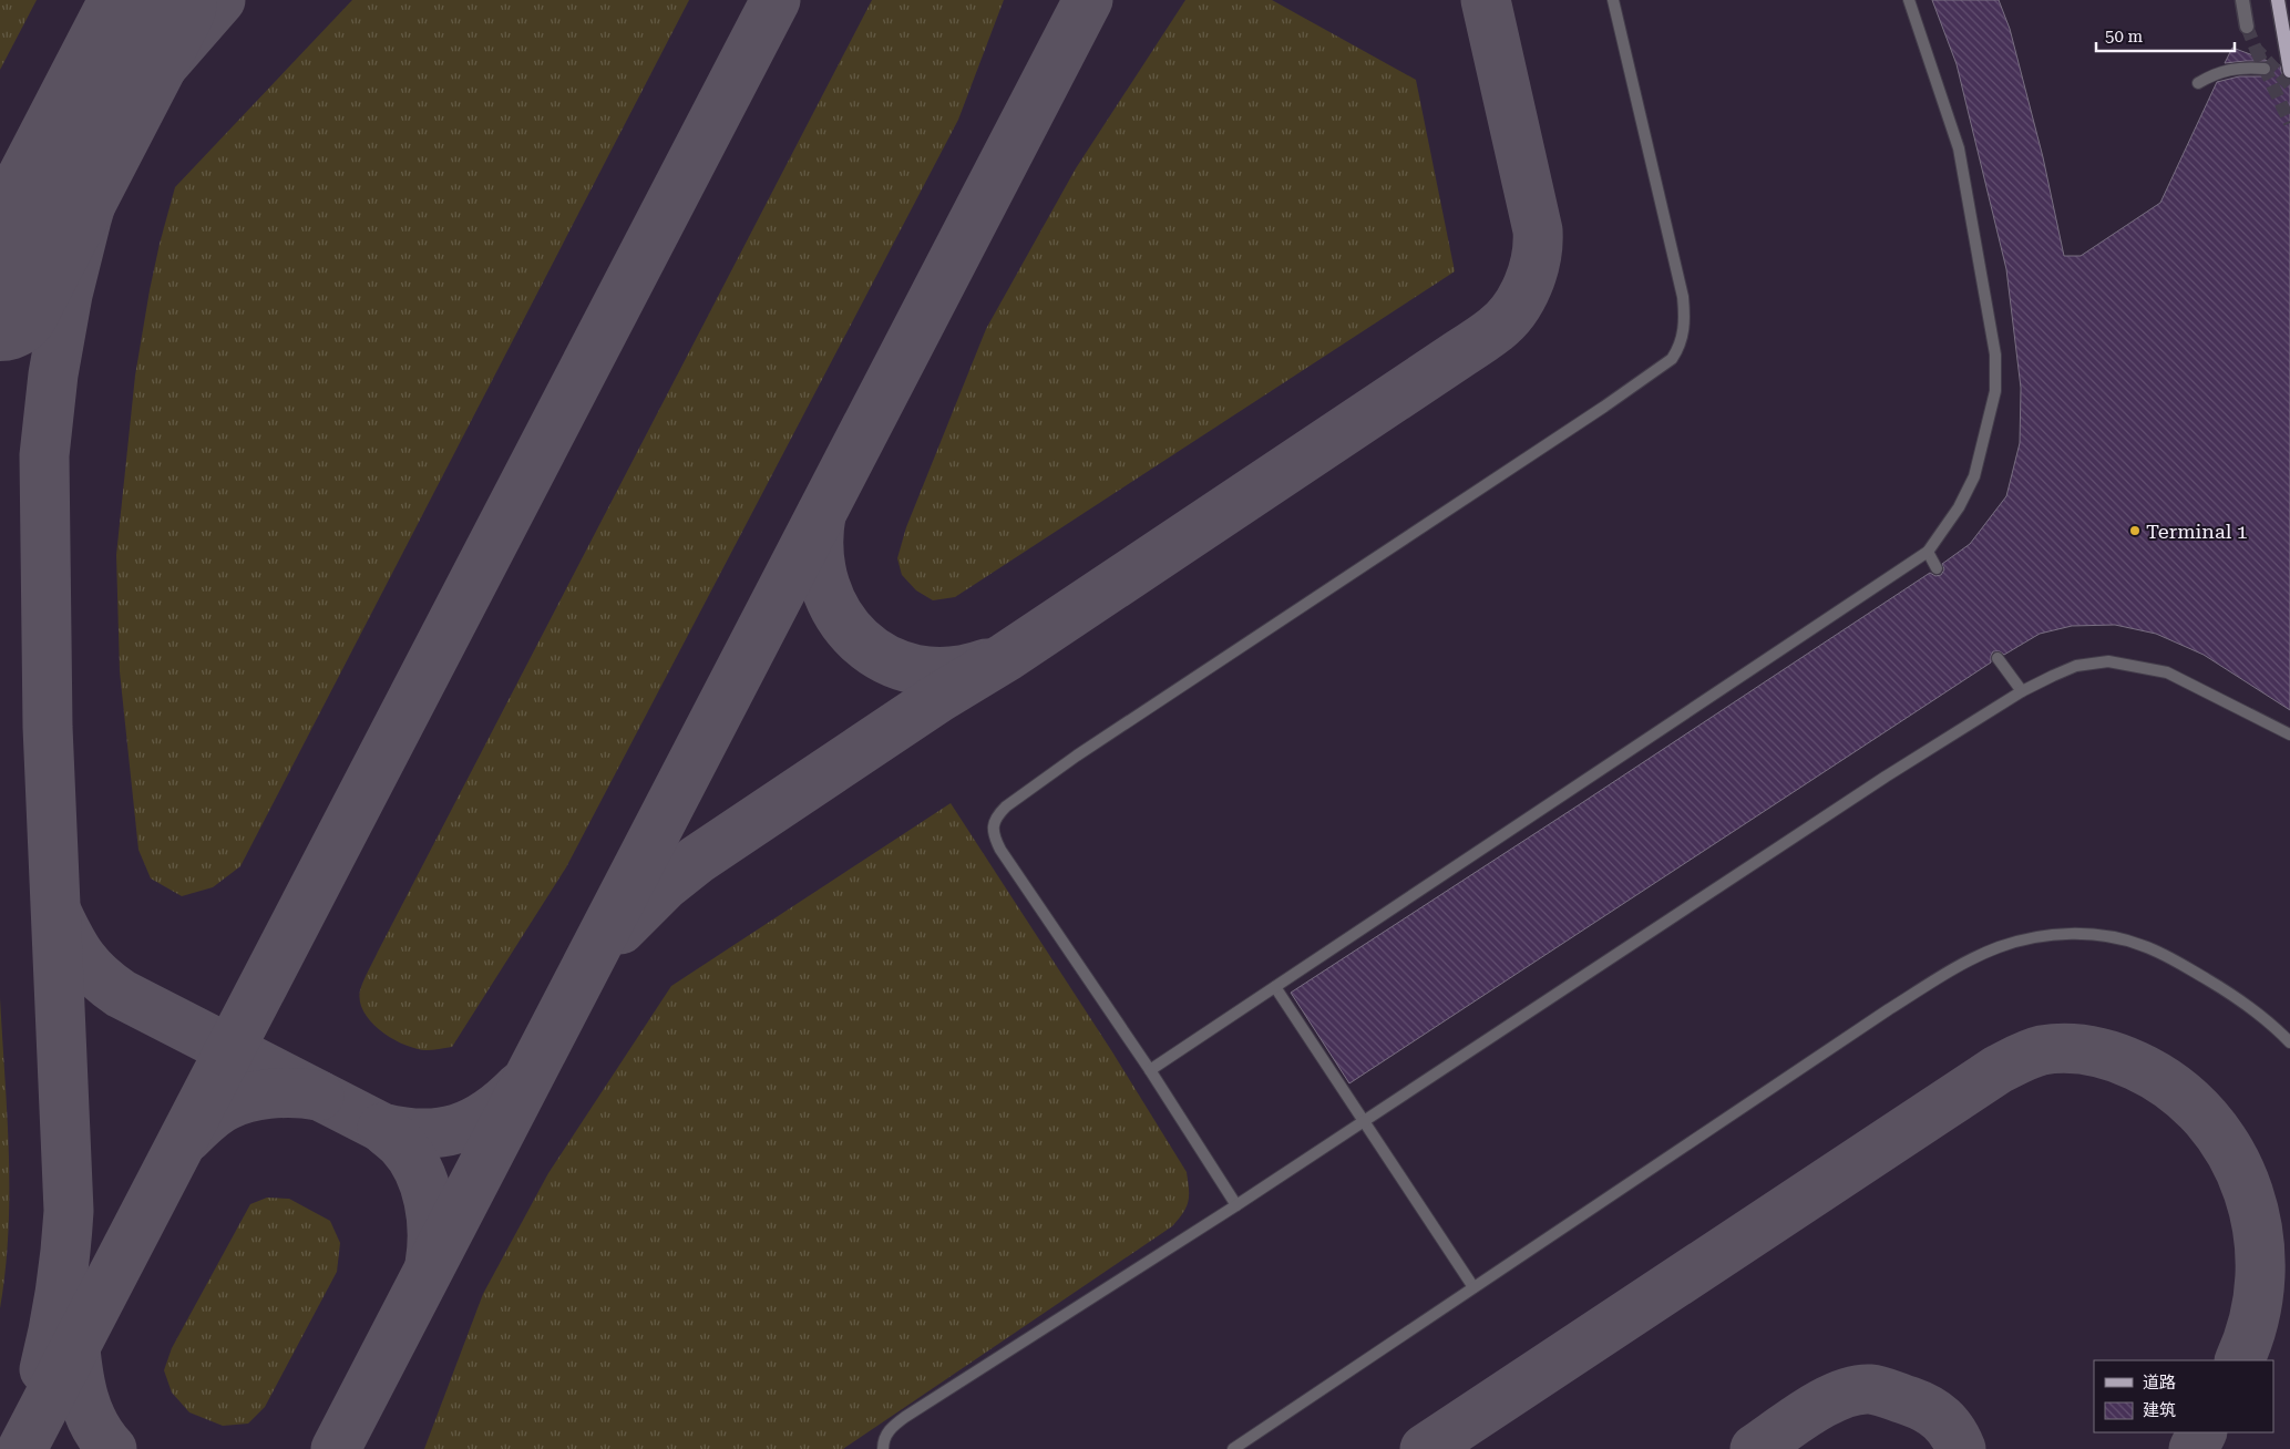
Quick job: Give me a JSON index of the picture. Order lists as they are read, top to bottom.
{
  "places": ["Terminal 1"],
  "legend": ["道路", "建筑"],
  "scale_bar": "50 m"
}
